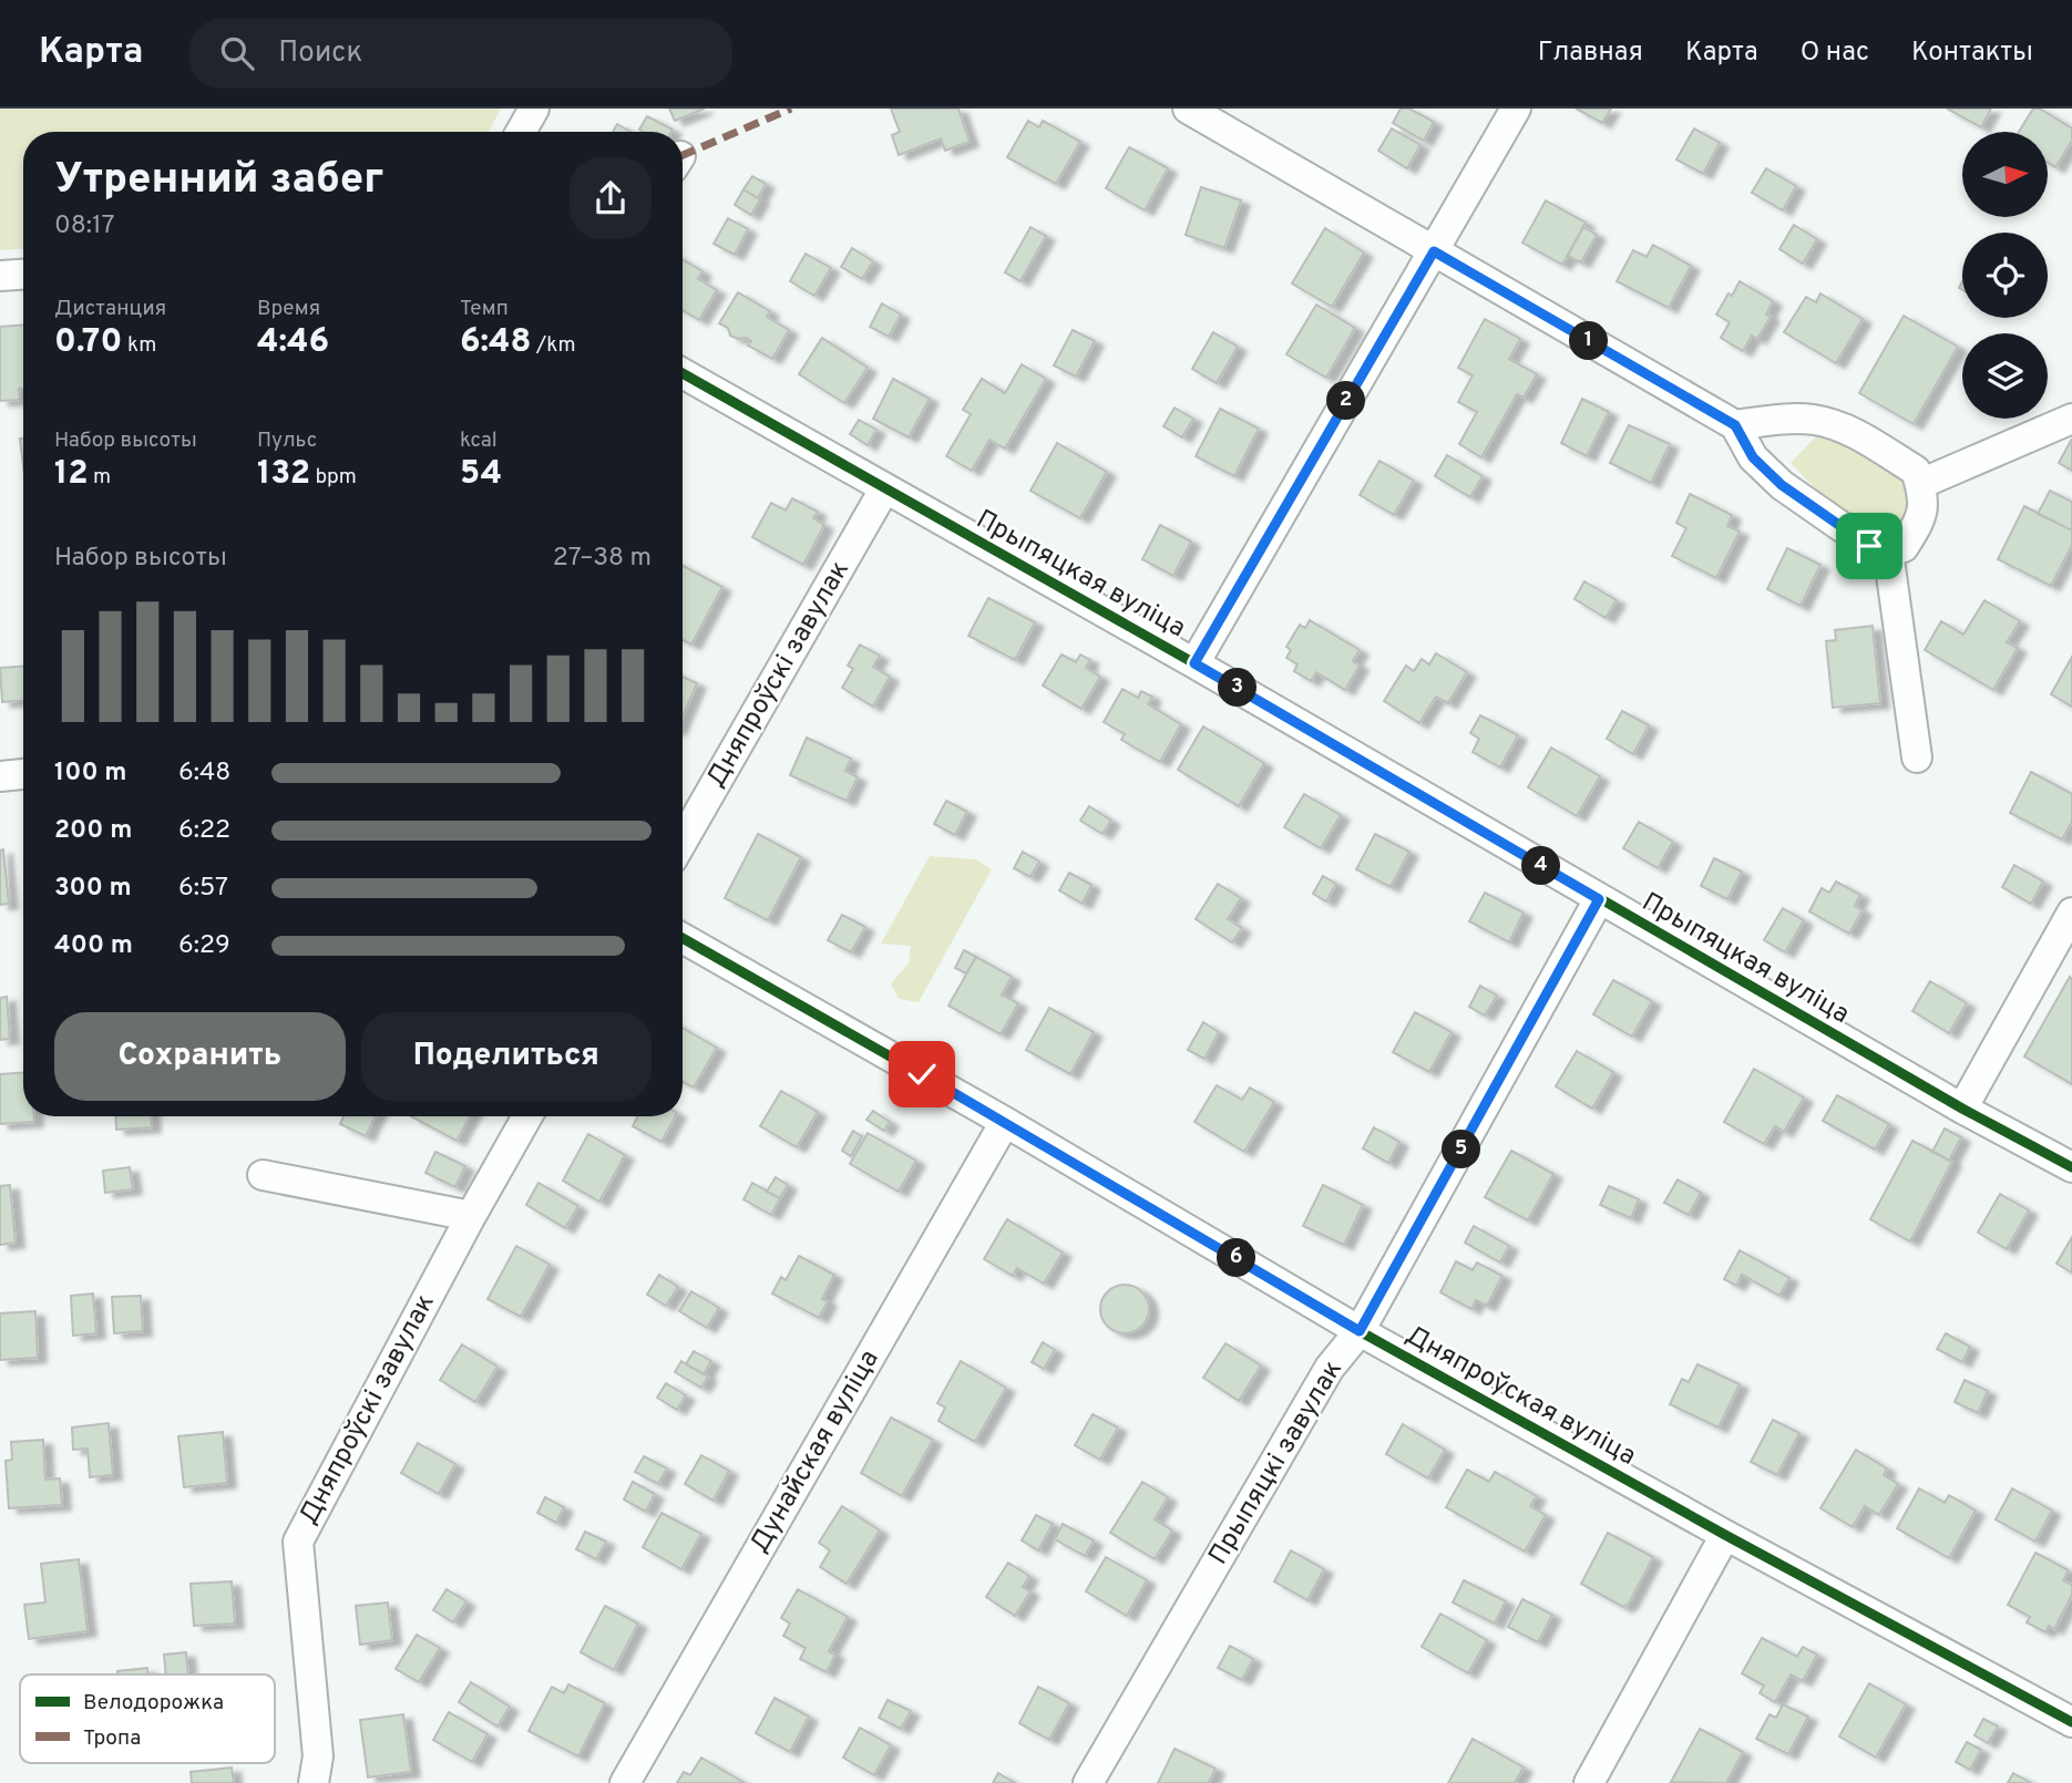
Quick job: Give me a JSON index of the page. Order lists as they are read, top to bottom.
{
  "streets": {
    "street": [
      "Прыпяцкая вуліца",
      "Дняпроўскі завулак",
      "Дняпроўская вуліца",
      "Дунайская вуліца",
      "Прыпяцкі завулак"
    ]
  },
  "crossings": [
    ["Прыпяцкая вуліца", "Дняпроўскі завулак"],
    ["Прыпяцкая вуліца", "Прыпяцкі завулак"],
    ["Дняпроўская вуліца", "Дунайская вуліца"],
    ["Дняпроўская вуліца", "Прыпяцкі завулак"]
  ],
  "legend": ["Велодорожка", "Тропа"],
  "north": "right",
  "page": {
    "header": "Карта",
    "search": "Поиск",
    "nav": [
      "Главная",
      "Карта",
      "О нас",
      "Контакты"
    ],
    "heading": ["Утренний забег", "08:17"],
    "stats": [
      ["Дистанция", "0.70 km"],
      ["Время", "4:46"],
      ["Темп", "6:48 /km"],
      ["Набор высоты", "12 m"],
      ["Пульс", "132 bpm"],
      ["kcal", "54"]
    ],
    "pins": [
      "1",
      "2",
      "3",
      "4",
      "5",
      "6"
    ],
    "chart": ["Набор высоты", "27–38 m"],
    "list": [
      {
        "name": "100 m",
        "note": "6:48"
      },
      {
        "name": "200 m",
        "note": "6:22"
      },
      {
        "name": "300 m",
        "note": "6:57"
      },
      {
        "name": "400 m",
        "note": "6:29"
      }
    ],
    "buttons": ["Сохранить", "Поделиться"]
  }
}
